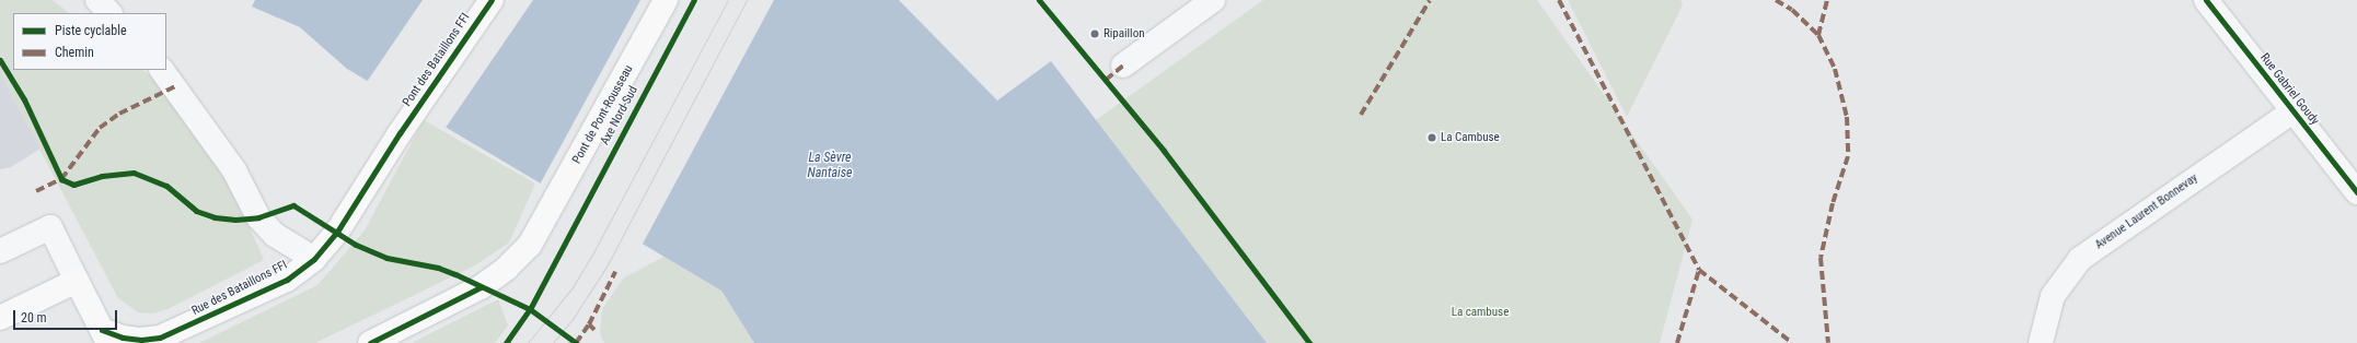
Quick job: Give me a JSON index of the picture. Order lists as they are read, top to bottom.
{
  "streets": {
    "main road": ["Pont des Bataillons FFI", "Pont de Pont-Rousseau", "Rue des Bataillons FFI"],
    "street": ["Rue Gabriel Goudy", "Avenue Laurent Bonnevay"],
    "cycle path": ["Axe Nord-Sud"]
  },
  "crossings": [
    ["Pont des Bataillons FFI", "Rue des Bataillons FFI"],
    ["Rue Gabriel Goudy", "Avenue Laurent Bonnevay"]
  ],
  "water": ["La Sèvre Nantaise"],
  "parks": ["La cambuse"],
  "places": ["Ripaillon", "La Cambuse"],
  "legend": ["Piste cyclable", "Chemin"],
  "scale_bar": "20 m"
}
